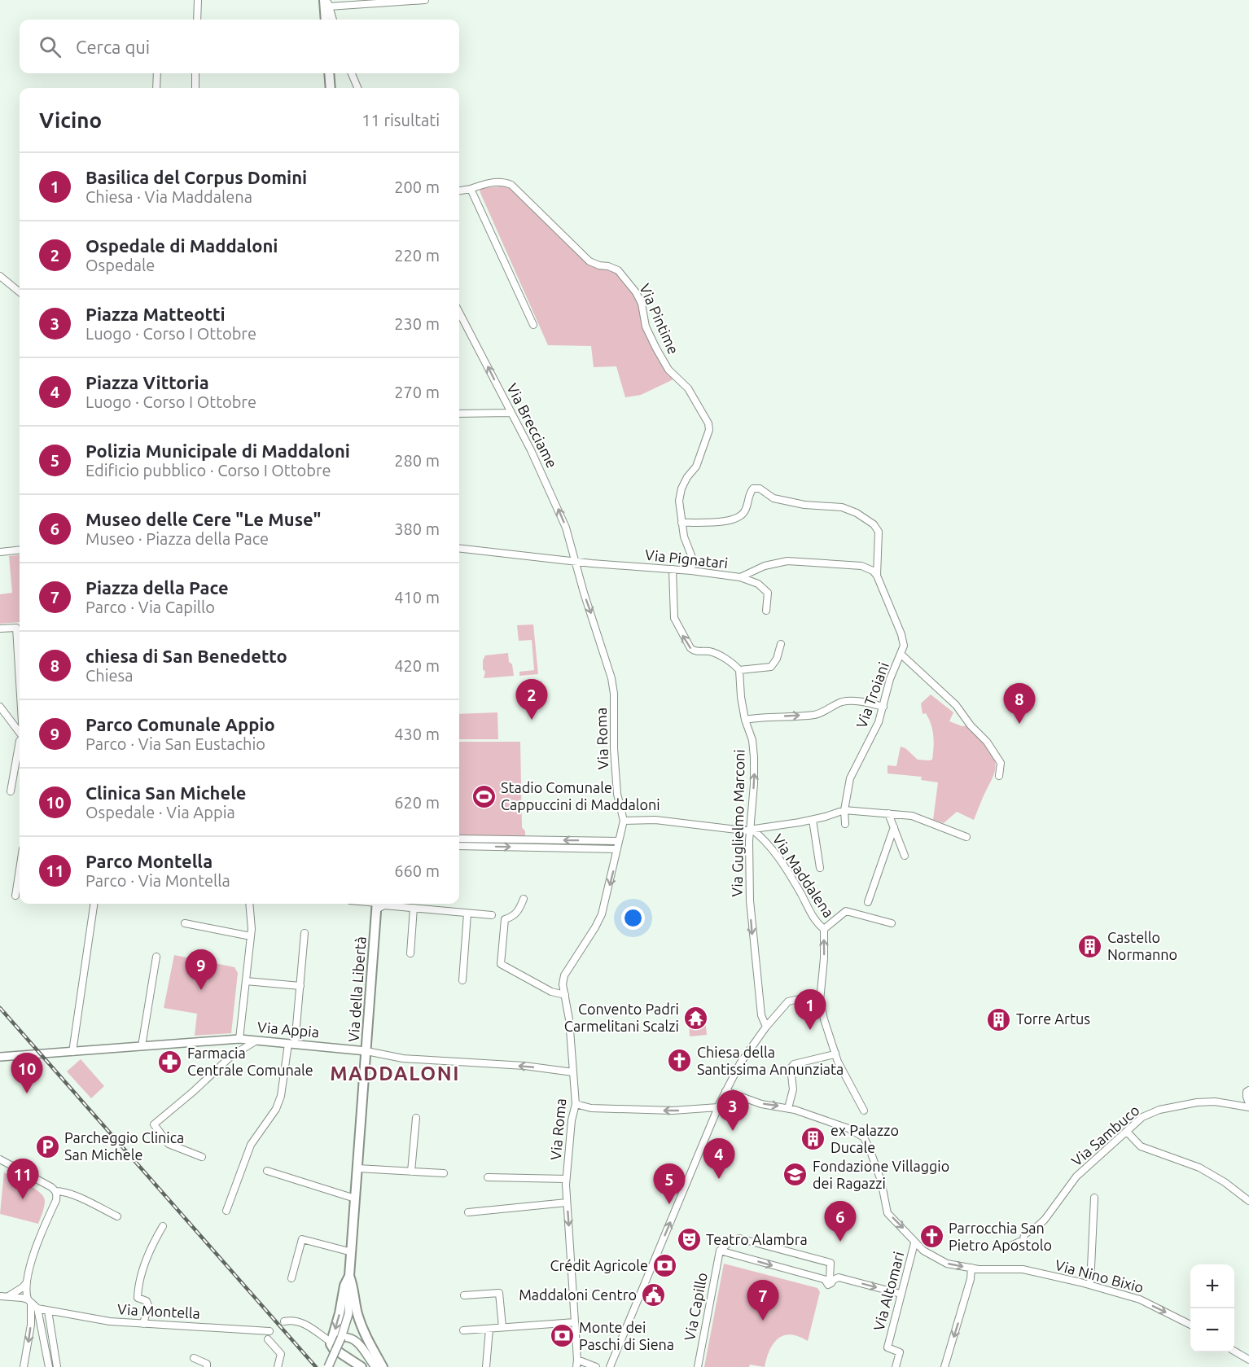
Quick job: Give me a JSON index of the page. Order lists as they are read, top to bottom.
{
  "streets": {
    "main road": ["Via della Libertà"],
    "street": [
      "Via Pintime",
      "Via Brecciame",
      "Via Pignatari",
      "Via Troiani",
      "Via Roma",
      "Via Guglielmo Marconi",
      "Via Maddalena",
      "Via Appia",
      "Via Sambuco",
      "Via Nino Bixio",
      "Via Altomari",
      "Via Capillo",
      "Via Montella"
    ]
  },
  "crossings": [
    ["Via Pintime", "Via Pignatari"],
    ["Via Brecciame", "Via Pignatari"],
    ["Via Brecciame", "Via Roma"],
    ["Via Pignatari", "Via Troiani"],
    ["Via Pignatari", "Via Roma"],
    ["Via Roma", "Via Appia"],
    ["Via Guglielmo Marconi", "Via Maddalena"],
    ["Via della Libertà", "Via Appia"],
    ["Via Nino Bixio", "Via Altomari"]
  ],
  "one_way": [
    "Via Brecciame",
    "Via Roma",
    "Via Appia",
    "Via Nino Bixio"
  ],
  "districts": ["MADDALONI"],
  "places": {
    "sports": ["Stadio Comunale Cappuccini di Maddaloni"],
    "building": ["Castello Normanno", "Torre Artus", "ex Palazzo Ducale"],
    "temple": ["Convento Padri Carmelitani Scalzi"],
    "church": ["Chiesa della Santissima Annunziata", "Parrocchia San Pietro Apostolo"],
    "pharmacy": ["Farmacia Centrale Comunale"],
    "parking": ["Parcheggio Clinica San Michele"],
    "school or university": ["Fondazione Villaggio dei Ragazzi"],
    "theatre": ["Teatro Alambra"],
    "bank": ["Crédit Agricole", "Monte dei Paschi di Siena"],
    "public building": ["Maddaloni Centro"]
  },
  "page": {
    "search": "Cerca qui",
    "heading": ["Vicino", "11 risultati"],
    "list": [
      {
        "mark": "1",
        "name": "Basilica del Corpus Domini",
        "note": "Chiesa · Via Maddalena",
        "value": "200 m"
      },
      {
        "mark": "2",
        "name": "Ospedale di Maddaloni",
        "note": "Ospedale",
        "value": "220 m"
      },
      {
        "mark": "3",
        "name": "Piazza Matteotti",
        "note": "Luogo · Corso I Ottobre",
        "value": "230 m"
      },
      {
        "mark": "4",
        "name": "Piazza Vittoria",
        "note": "Luogo · Corso I Ottobre",
        "value": "270 m"
      },
      {
        "mark": "5",
        "name": "Polizia Municipale di Maddaloni",
        "note": "Edificio pubblico · Corso I Ottobre",
        "value": "280 m"
      },
      {
        "mark": "6",
        "name": "Museo delle Cere \"Le Muse\"",
        "note": "Museo · Piazza della Pace",
        "value": "380 m"
      },
      {
        "mark": "7",
        "name": "Piazza della Pace",
        "note": "Parco · Via Capillo",
        "value": "410 m"
      },
      {
        "mark": "8",
        "name": "chiesa di San Benedetto",
        "note": "Chiesa",
        "value": "420 m"
      },
      {
        "mark": "9",
        "name": "Parco Comunale Appio",
        "note": "Parco · Via San Eustachio",
        "value": "430 m"
      },
      {
        "mark": "10",
        "name": "Clinica San Michele",
        "note": "Ospedale · Via Appia",
        "value": "620 m"
      },
      {
        "mark": "11",
        "name": "Parco Montella",
        "note": "Parco · Via Montella",
        "value": "660 m"
      }
    ],
    "pins": [
      "2",
      "8",
      "9",
      "1",
      "10",
      "3",
      "4",
      "11",
      "5",
      "6",
      "7"
    ],
    "map_buttons": ["+", "−"]
  }
}
